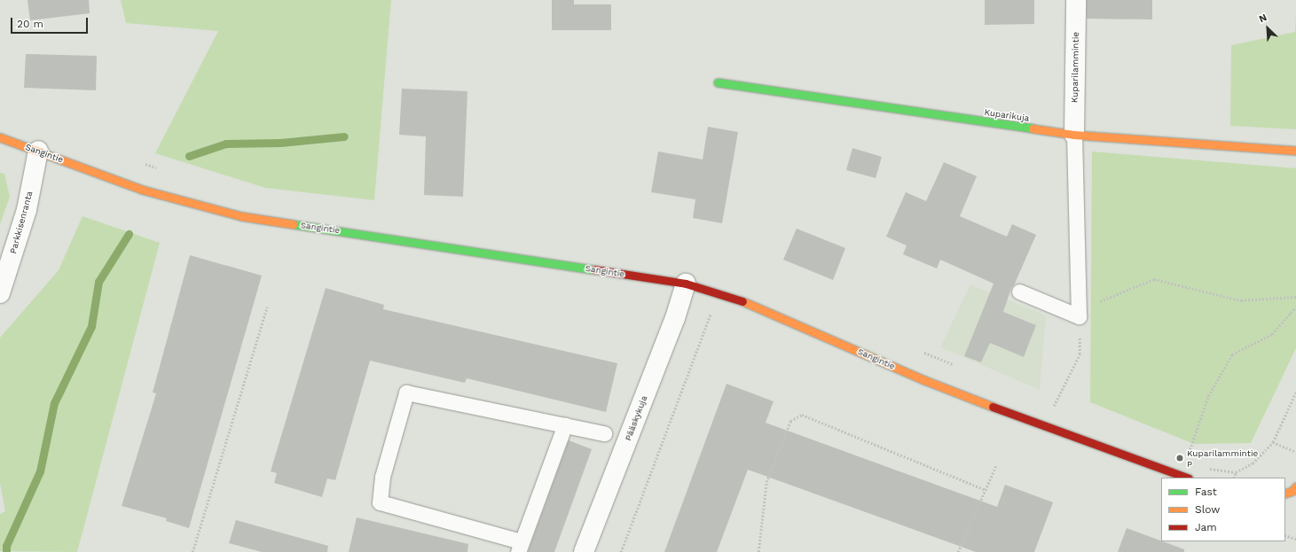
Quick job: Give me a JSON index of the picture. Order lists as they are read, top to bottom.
{
  "streets": {
    "street": [
      "Kuparilammintie",
      "Kuparikuja",
      "Sangintie",
      "Parkkisenranta",
      "Pääskykuja"
    ]
  },
  "crossings": [
    ["Kuparilammintie", "Kuparikuja"],
    ["Sangintie", "Parkkisenranta"],
    ["Sangintie", "Pääskykuja"]
  ],
  "places": ["Kuparilammintie P"],
  "legend": ["Fast", "Slow", "Jam"],
  "scale_bar": "20 m",
  "north": "top left"
}
